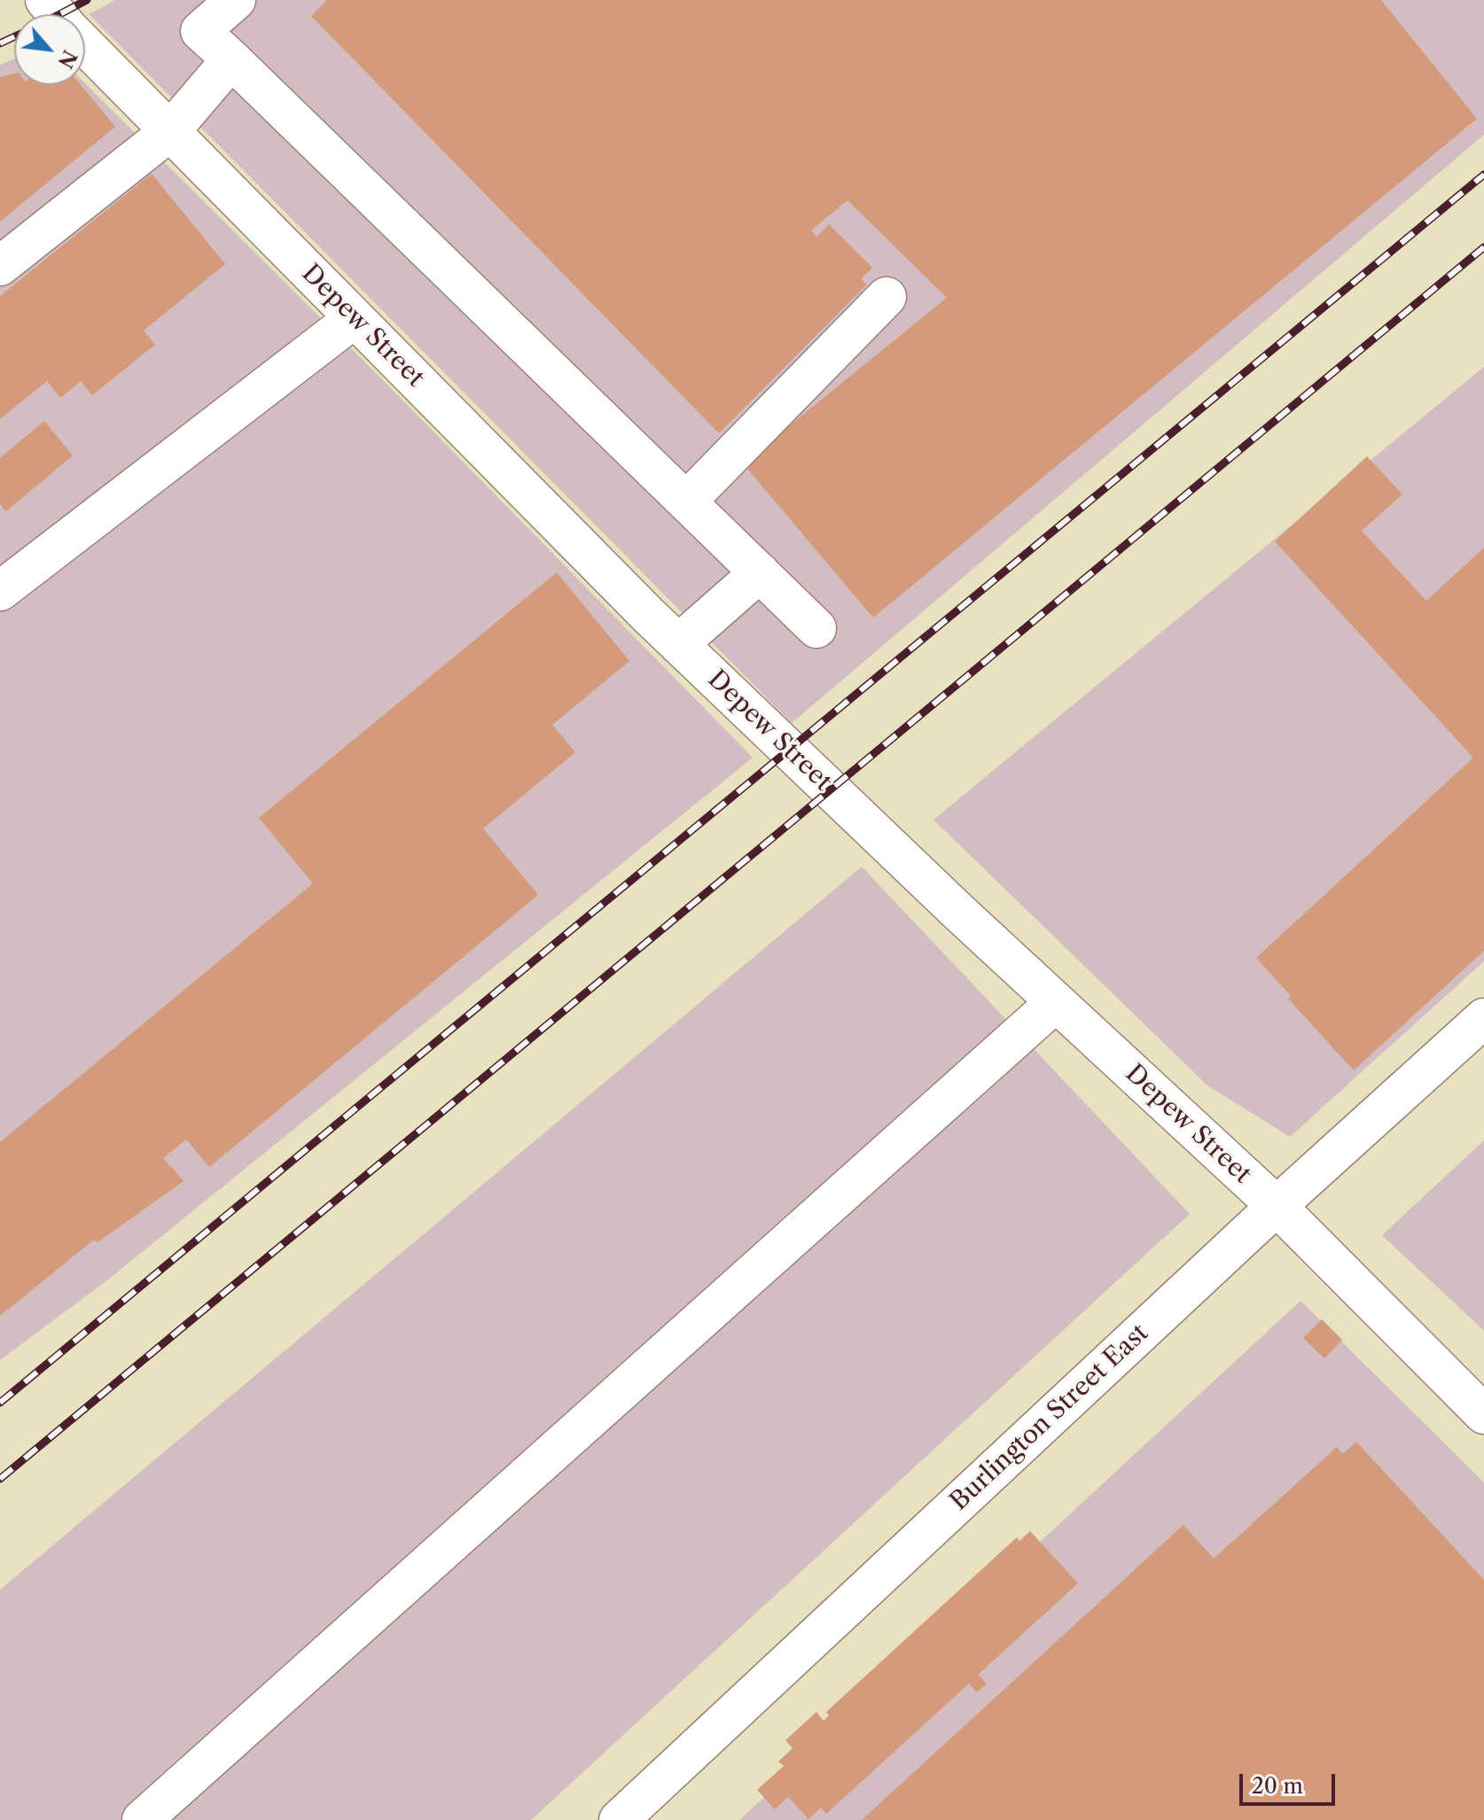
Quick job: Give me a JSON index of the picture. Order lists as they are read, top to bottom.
{
  "streets": {
    "street": ["Depew Street", "Burlington Street East"]
  },
  "crossings": [
    ["Depew Street", "Burlington Street East"]
  ],
  "scale_bar": "20 m",
  "north": "bottom right"
}
